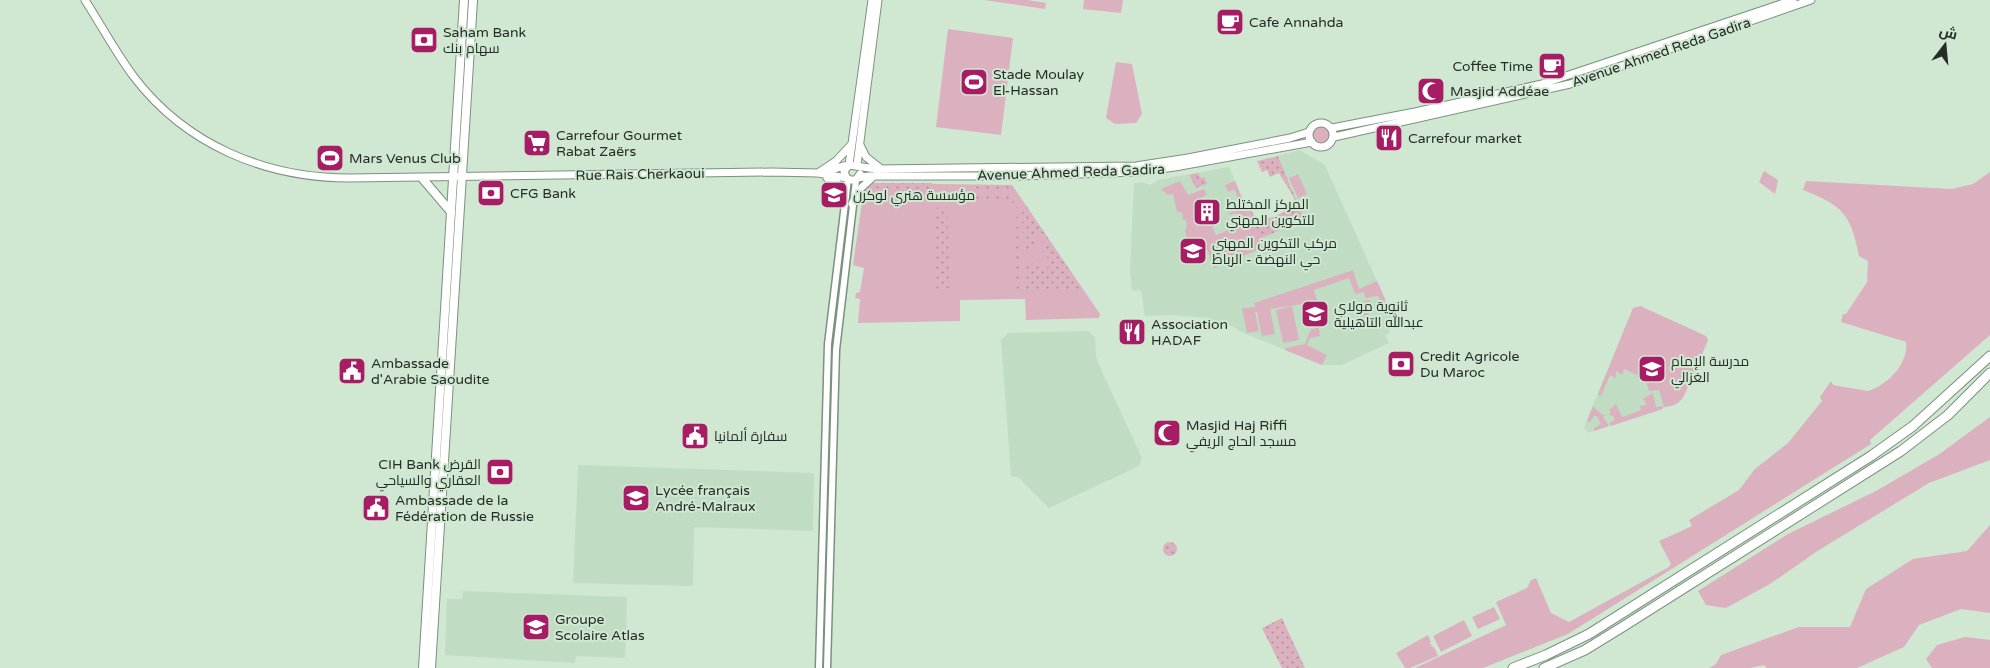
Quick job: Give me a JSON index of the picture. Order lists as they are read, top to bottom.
{
  "streets": {
    "main road": ["Avenue Ahmed Reda Gadira", "Rue Rais Cherkaoui"]
  },
  "places": {
    "cafe": ["Cafe Annahda", "Coffee Time"],
    "bank": [
      "Saham Bank سهام بنك",
      "CFG Bank",
      "Credit Agricole Du Maroc",
      "CIH Bank القرض العقاري والسياحي"
    ],
    "sports": ["Stade Moulay El-Hassan", "Mars Venus Club"],
    "mosque": ["Masjid Addéae", "Masjid Haj Riffi مسجد الحاج الريفي"],
    "restaurant": ["Carrefour market", "Association HADAF"],
    "supermarket": ["Carrefour Gourmet Rabat Zaërs"],
    "school or university": [
      "مؤسسة هنري لوكرن",
      "مركب التكوين المهني حي النهضة - الرباط",
      "ثانوية مولاي عبدالله التاهيلية",
      "مدرسة الإمام الغزالي",
      "Lycée français André-Malraux",
      "Groupe Scolaire Atlas"
    ],
    "building": ["المركز المختلط للتكوين المهني"],
    "public building": ["Ambassade d'Arabie Saoudite", "سفارة ألمانيا", "Ambassade de la Fédération de Russie"]
  },
  "north": "top"
}
